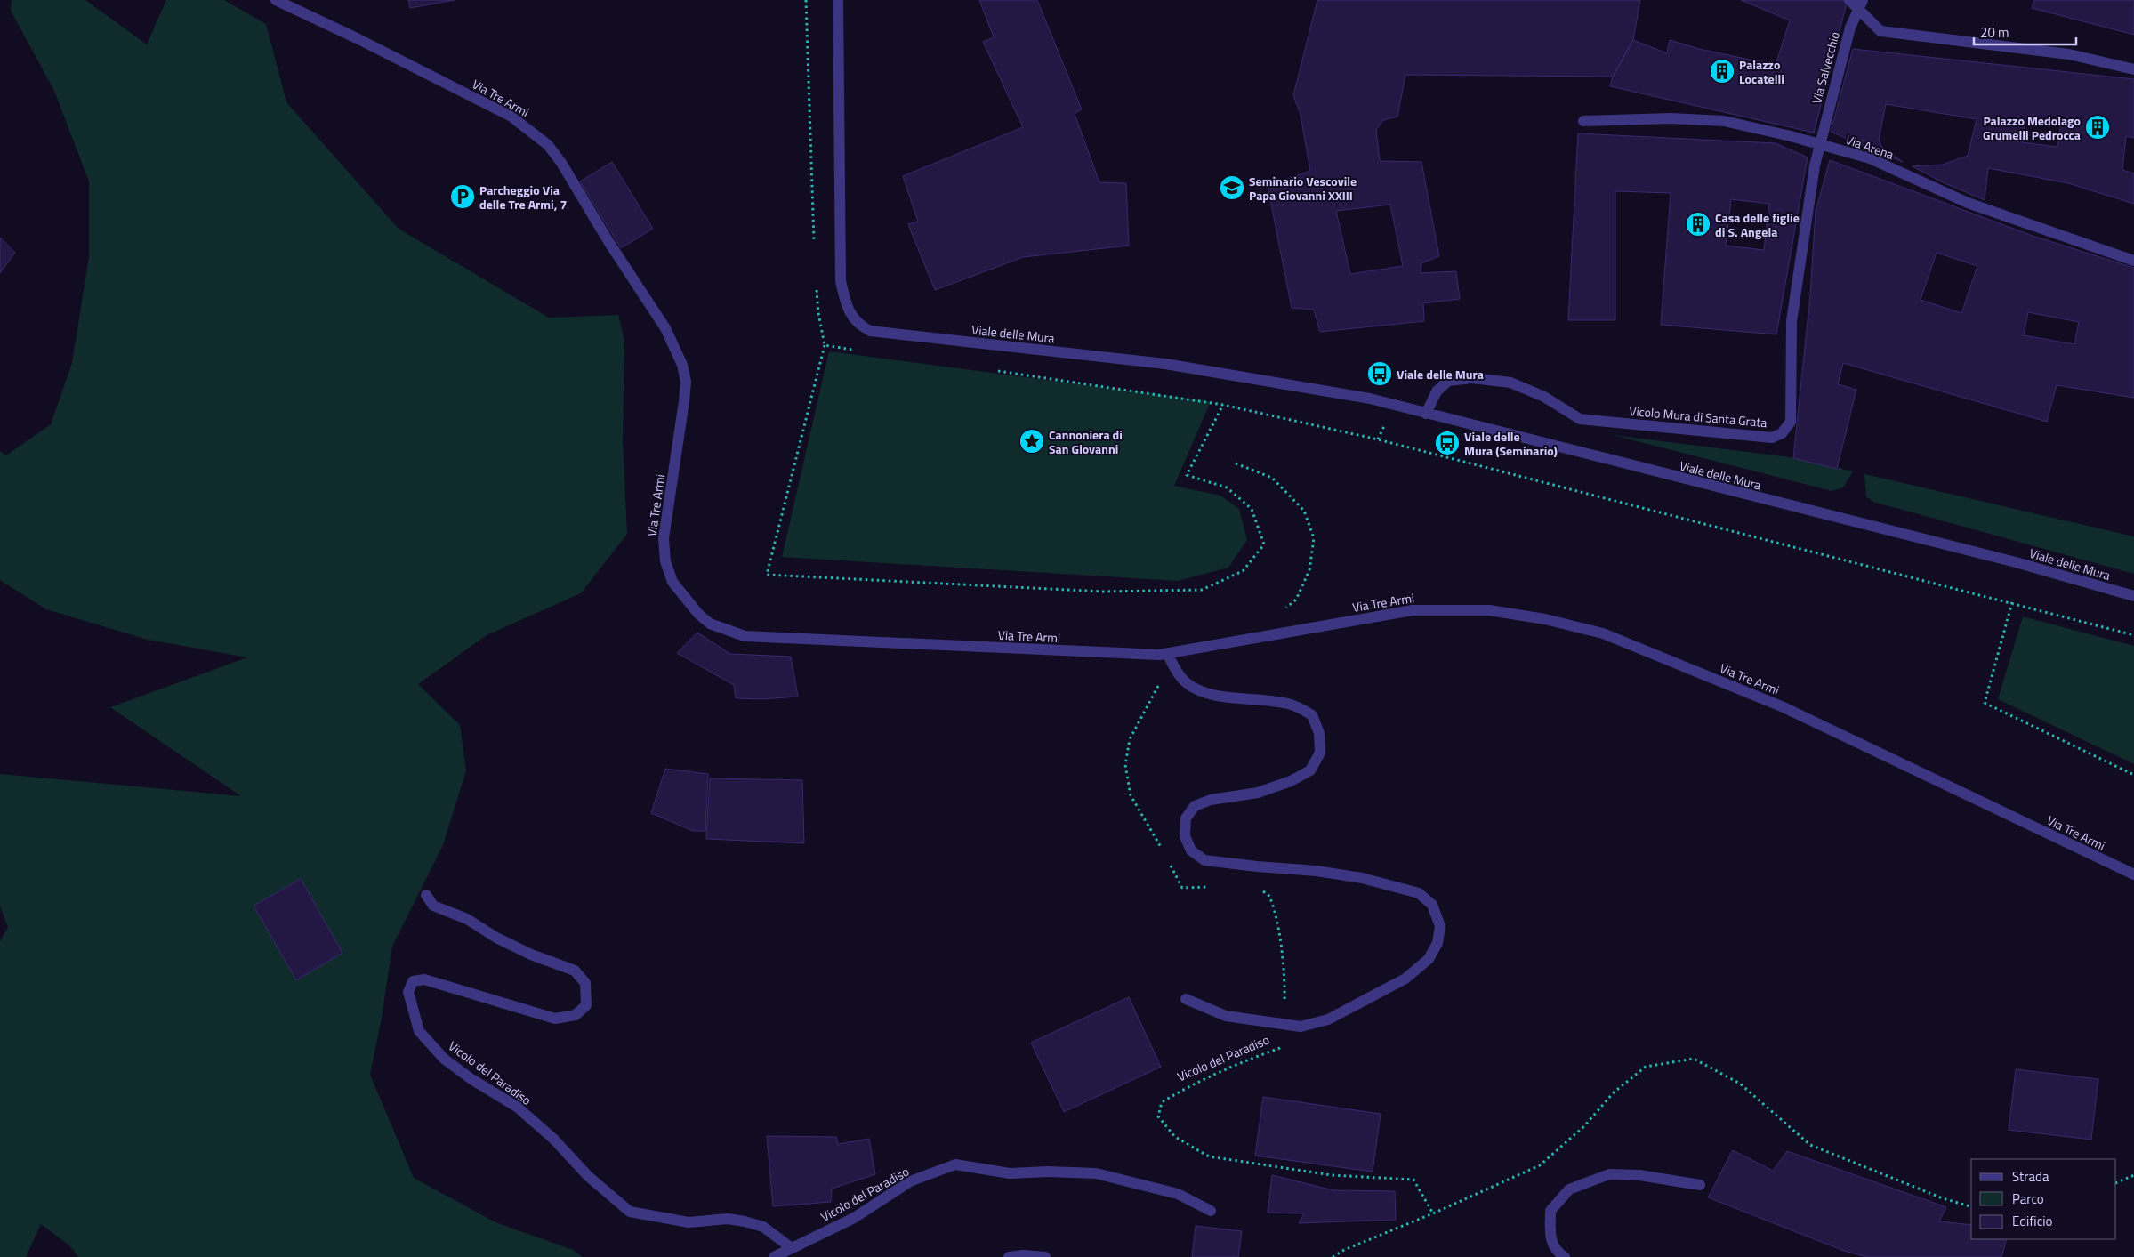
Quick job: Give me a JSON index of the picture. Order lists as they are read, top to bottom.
{
  "streets": {
    "street": [
      "Via Salvecchio",
      "Via Tre Armi",
      "Via Arena",
      "Viale delle Mura",
      "Vicolo Mura di Santa Grata",
      "Vicolo del Paradiso"
    ]
  },
  "crossings": [
    ["Via Salvecchio", "Via Arena"],
    ["Via Salvecchio", "Vicolo Mura di Santa Grata"],
    ["Via Arena", "Vicolo Mura di Santa Grata"],
    ["Viale delle Mura", "Vicolo Mura di Santa Grata"]
  ],
  "places": {
    "building": ["Palazzo Locatelli", "Palazzo Medolago Grumelli Pedrocca", "Casa delle figlie di S. Angela"],
    "school or university": ["Seminario Vescovile Papa Giovanni XXIII"],
    "parking": ["Parcheggio Via delle Tre Armi, 7"],
    "bus stop": ["Viale delle Mura", "Viale delle Mura (Seminario)"],
    "place": ["Cannoniera di San Giovanni"]
  },
  "legend": ["Strada", "Parco", "Edificio"],
  "scale_bar": "20 m"
}
